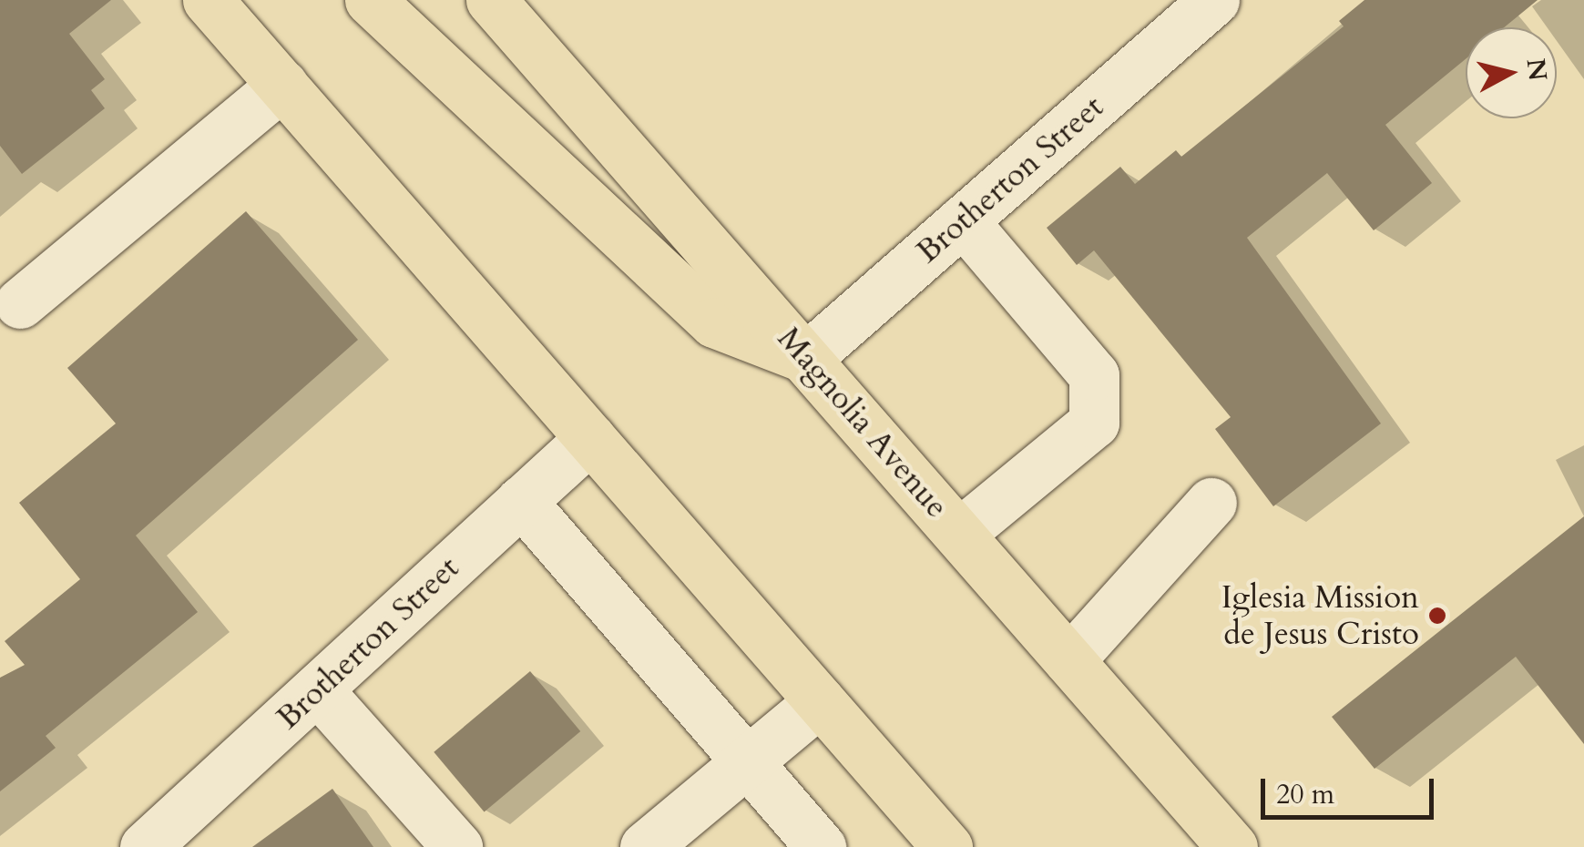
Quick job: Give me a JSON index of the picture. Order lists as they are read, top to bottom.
{
  "streets": {
    "main road": ["Magnolia Avenue"],
    "street": ["Brotherton Street"]
  },
  "crossings": [
    ["Brotherton Street", "Magnolia Avenue"]
  ],
  "places": ["Iglesia Mission de Jesus Cristo"],
  "scale_bar": "20 m",
  "north": "right"
}
